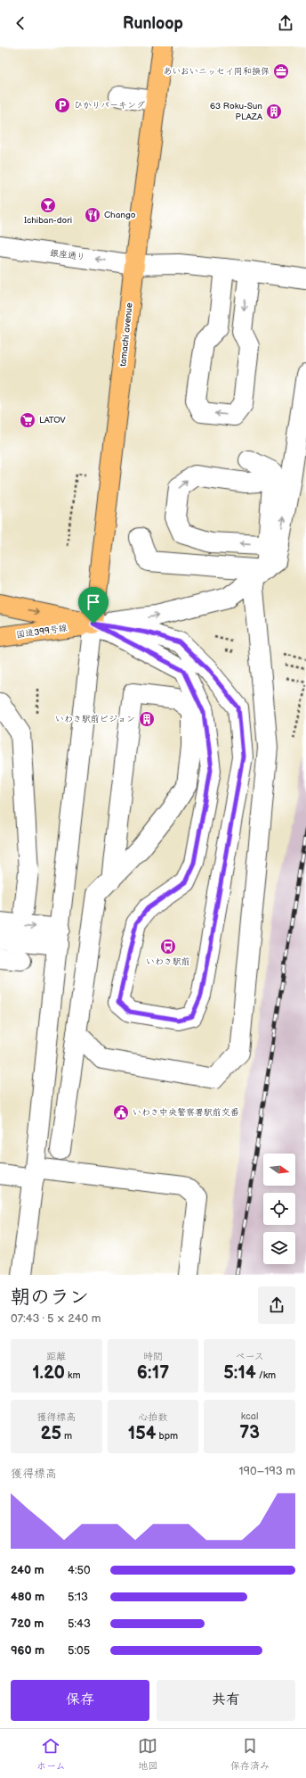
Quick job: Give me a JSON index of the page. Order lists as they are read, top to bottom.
{
  "streets": {
    "highway": ["tamachi avenue", "国道399号線"],
    "street": ["銀座通り"]
  },
  "crossings": [
    ["銀座通り", "tamachi avenue"],
    ["tamachi avenue", "国道399号線"]
  ],
  "one_way": ["銀座通り"],
  "places": {
    "office": ["あいおいニッセイ同和損保"],
    "parking": ["ひかりパーキング"],
    "building": ["63 Roku-Sun PLAZA", "いわき駅前ビジョン"],
    "bar": ["Ichiban-dori"],
    "restaurant": ["Chango"],
    "supermarket": ["LATOV"],
    "bus stop": ["いわき駅前"],
    "public building": ["いわき中央警察署駅前交番"]
  },
  "north": "right",
  "page": {
    "header": "Runloop",
    "heading": ["朝のラン", "07:43 · 5 × 240 m"],
    "stats": [
      ["距離", "1.20 km"],
      ["時間", "6:17"],
      ["ペース", "5:14 /km"],
      ["獲得標高", "25 m"],
      ["心拍数", "154 bpm"],
      ["kcal", "73"]
    ],
    "chart": ["獲得標高", "190–193 m"],
    "list": [
      {
        "name": "240 m",
        "note": "4:50"
      },
      {
        "name": "480 m",
        "note": "5:13"
      },
      {
        "name": "720 m",
        "note": "5:43"
      },
      {
        "name": "960 m",
        "note": "5:05"
      }
    ],
    "buttons": ["保存", "共有"],
    "tabs": ["ホーム", "地図", "保存済み"]
  }
}
